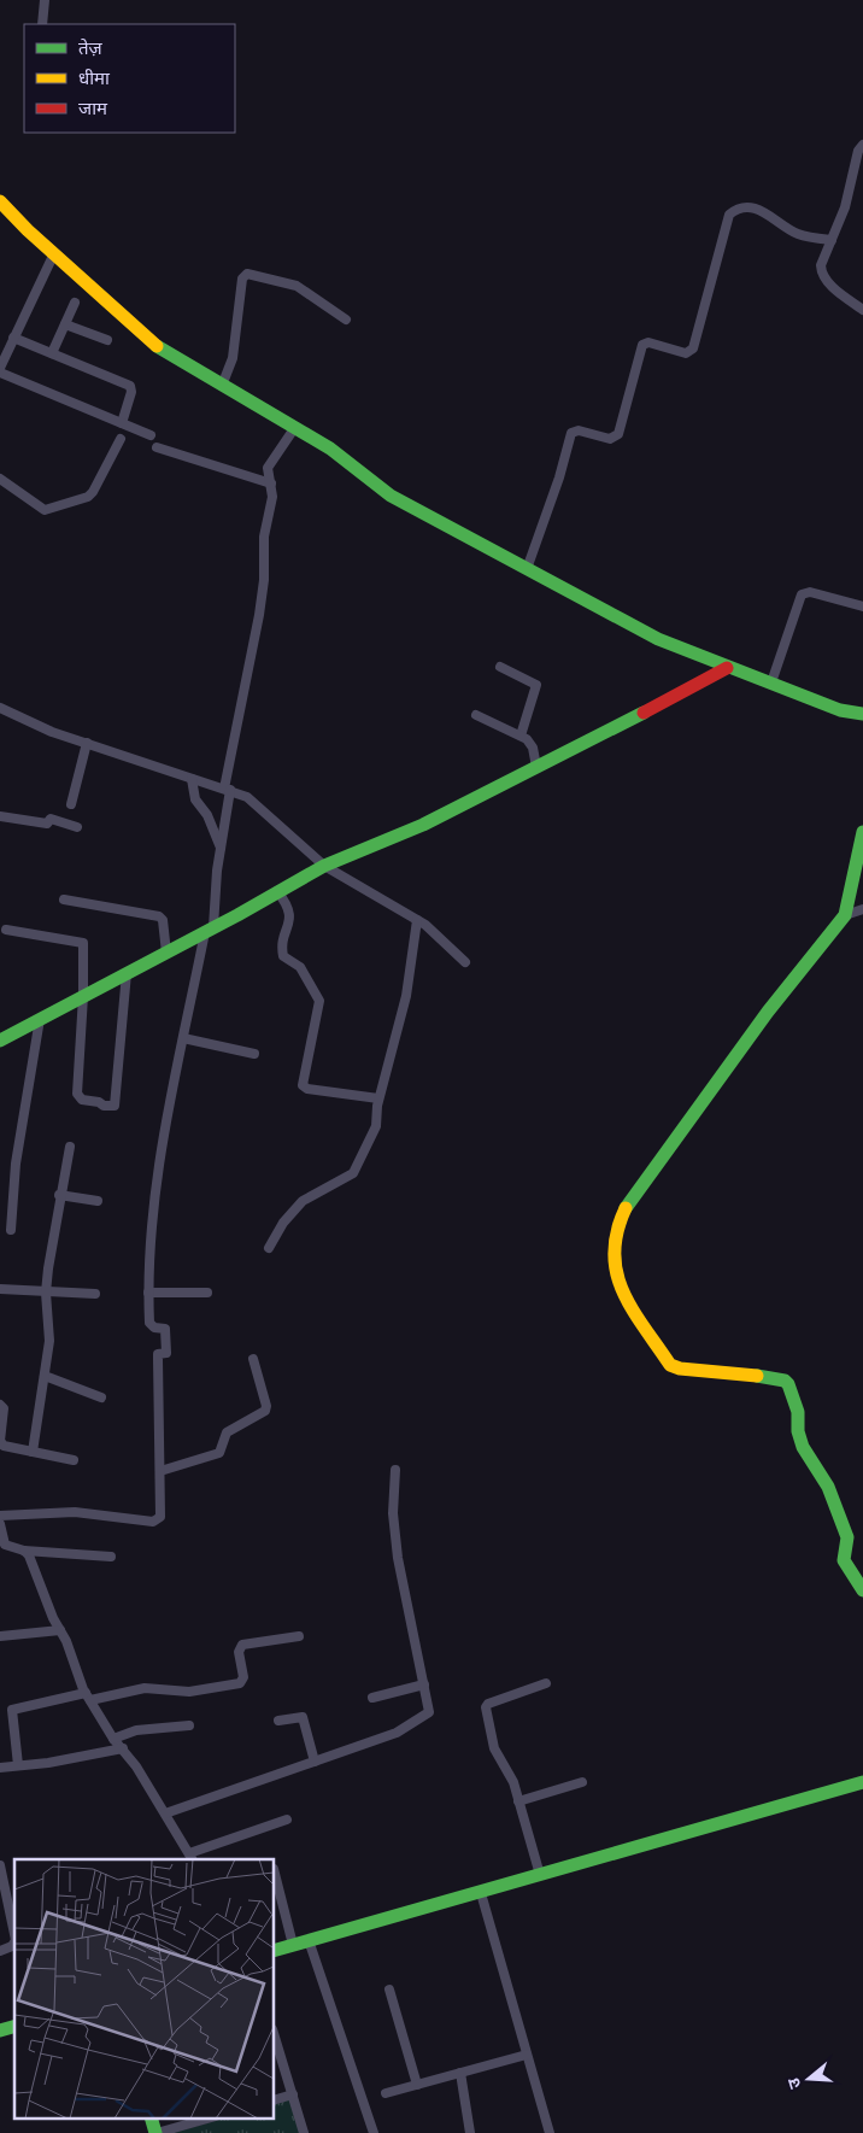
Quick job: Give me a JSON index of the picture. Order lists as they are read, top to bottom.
{
  "legend": ["तेज़", "धीमा", "जाम"],
  "north": "left"
}
